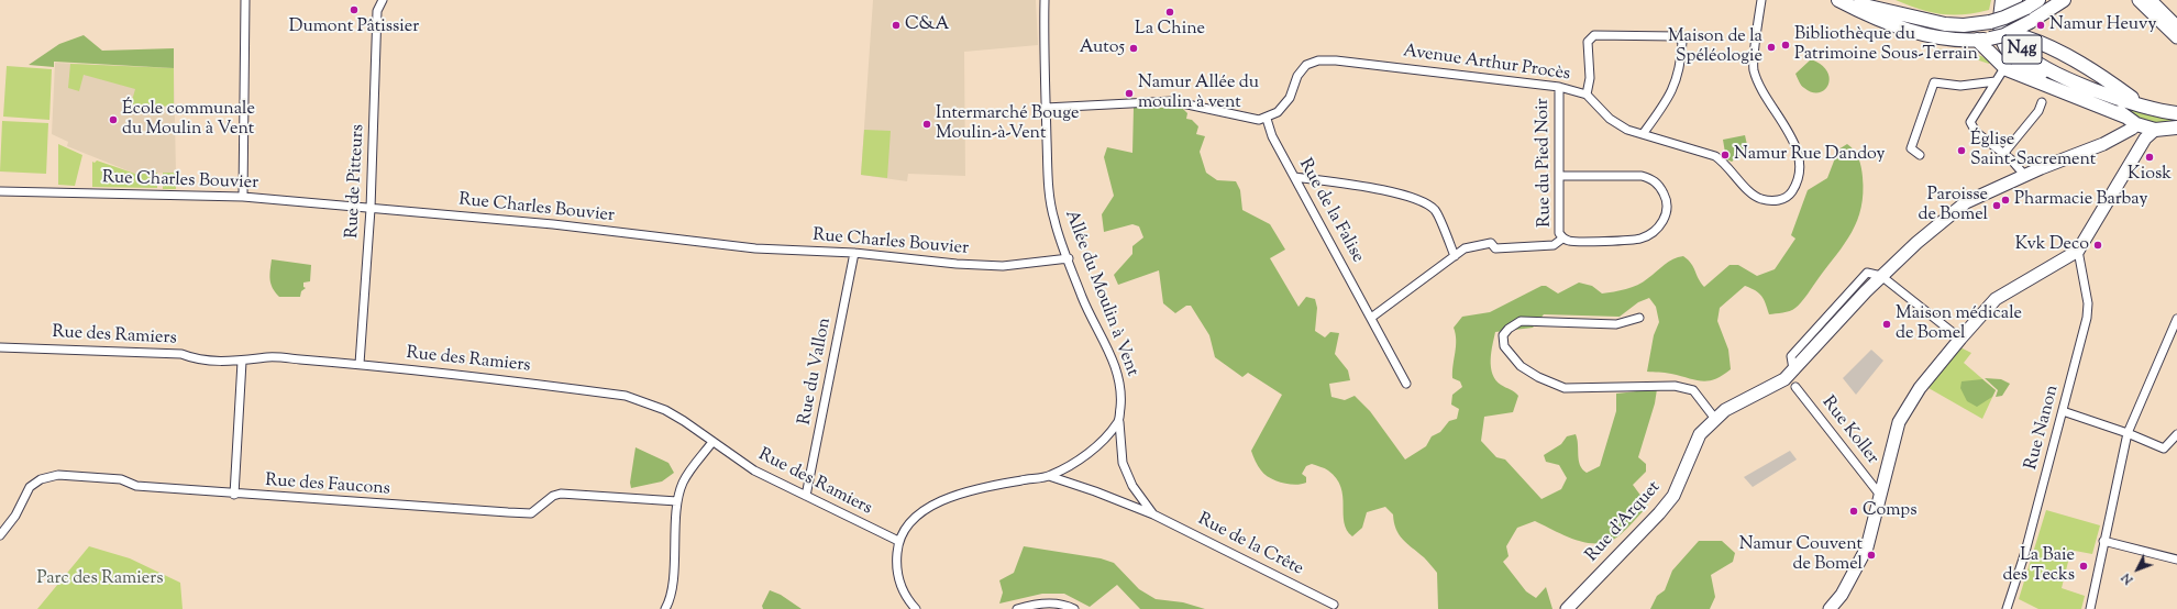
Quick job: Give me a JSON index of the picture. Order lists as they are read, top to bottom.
{
  "streets": {
    "main road": ["N4g"],
    "street": [
      "Avenue Arthur Procès",
      "Rue du Pied Noir",
      "Rue Charles Bouvier",
      "Rue de Pitteurs",
      "Rue de la Falise",
      "Allée du Moulin à Vent",
      "Rue des Ramiers",
      "Rue du Vallon",
      "Rue Nanon",
      "Rue Koller",
      "Rue des Faucons",
      "Rue d'Arquet",
      "Rue de la Crête"
    ]
  },
  "crossings": [
    ["Avenue Arthur Procès", "Rue du Pied Noir"],
    ["Avenue Arthur Procès", "Rue de la Falise"],
    ["Rue Charles Bouvier", "Rue de Pitteurs"],
    ["Rue Charles Bouvier", "Allée du Moulin à Vent"],
    ["Rue Charles Bouvier", "Rue du Vallon"],
    ["Rue de Pitteurs", "Rue des Ramiers"],
    ["Allée du Moulin à Vent", "Rue de la Crête"],
    ["Rue des Ramiers", "Rue du Vallon"]
  ],
  "parks": ["Parc des Ramiers"],
  "places": [
    "Dumont Pâtissier",
    "La Chine",
    "C&A",
    "Namur Heuvy",
    "Bibliothèque du Patrimoine Sous-Terrain",
    "Maison de la Spéléologie",
    "Auto5",
    "Namur Allée du moulin à vent",
    "École communale du Moulin à Vent",
    "Intermarché Bouge Moulin-à-Vent",
    "Église Saint-Sacrement",
    "Namur Rue Dandoy",
    "Kiosk",
    "Pharmacie Barbay",
    "Paroisse de Bomel",
    "Kvk Deco",
    "Maison médicale de Bomel",
    "Comps",
    "Namur Couvent de Bomel",
    "La Baie des Tecks"
  ],
  "north": "bottom left"
}
